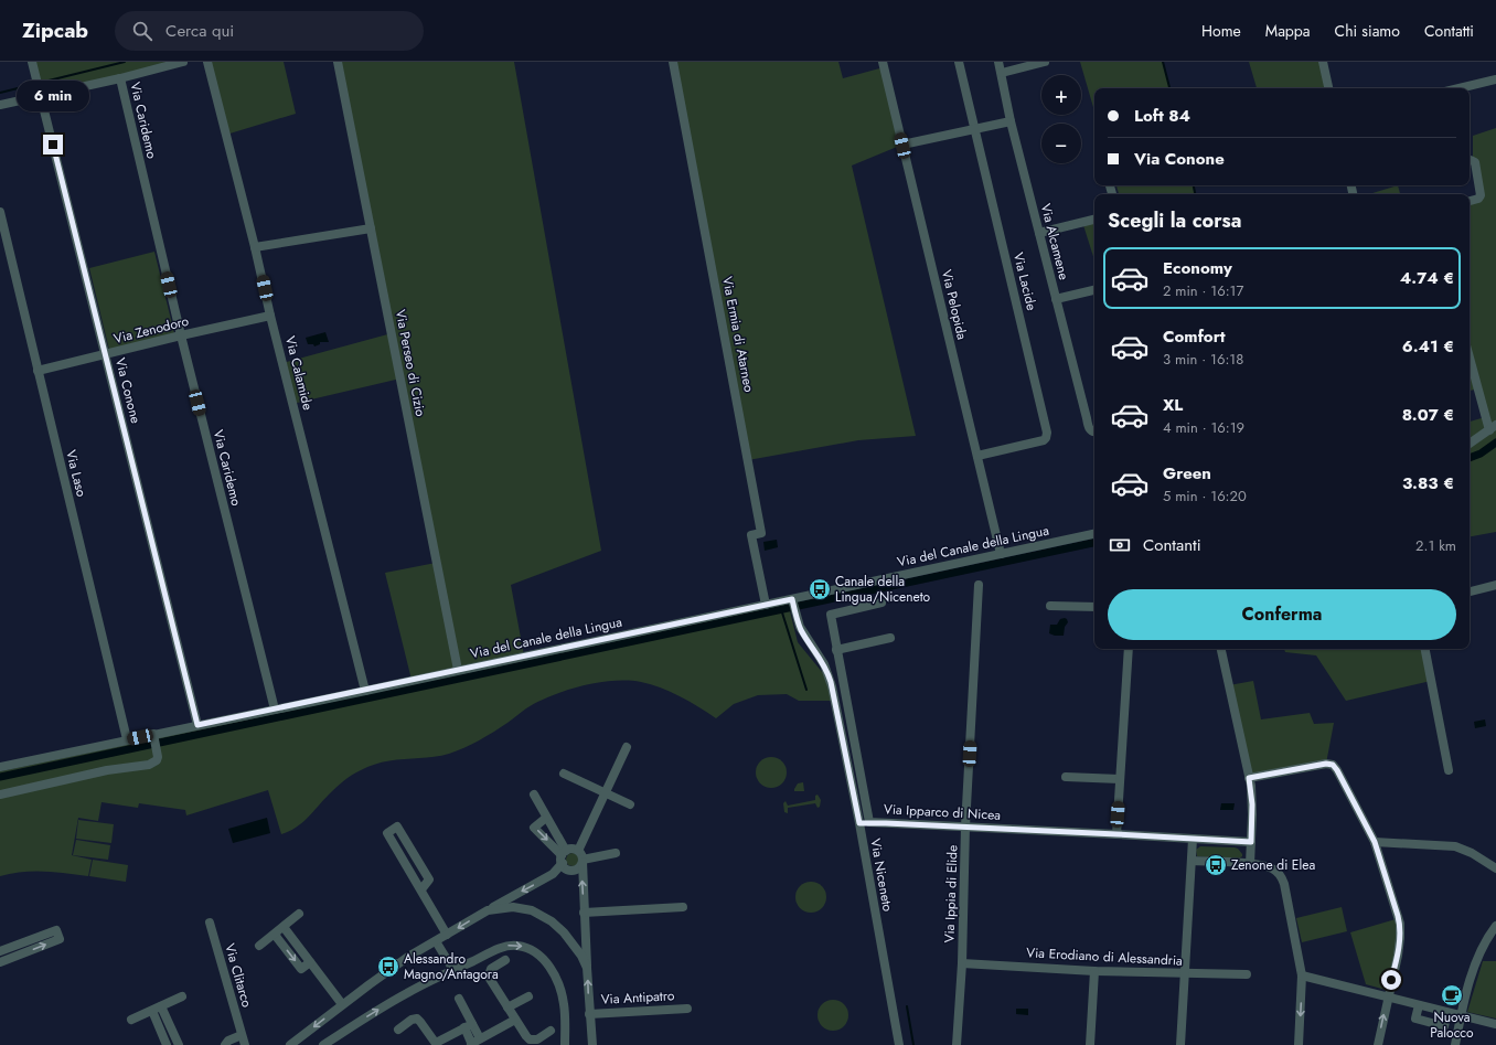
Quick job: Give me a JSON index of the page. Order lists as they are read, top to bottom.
{
  "streets": {
    "street": [
      "Via Caridemo",
      "Via Alcamene",
      "Via Lacide",
      "Via Pelopida",
      "Via Zenodoro",
      "Via Ermia di Atarneo",
      "Via Perseo di Cizio",
      "Via Calamide",
      "Via Conone",
      "Via Laso",
      "Via del Canale della Lingua",
      "Via Ipparco di Nicea",
      "Via Niceneto",
      "Via Ippia di Elide",
      "Via Erodiano di Alessandria",
      "Via Clitarco",
      "Via Antipatro"
    ]
  },
  "crossings": [
    ["Via Caridemo", "Via Zenodoro"],
    ["Via Caridemo", "Via del Canale della Lingua"],
    ["Via Lacide", "Via Pelopida"],
    ["Via Pelopida", "Via del Canale della Lingua"],
    ["Via Zenodoro", "Via Calamide"],
    ["Via Zenodoro", "Via Conone"],
    ["Via Zenodoro", "Via Laso"],
    ["Via Ermia di Atarneo", "Via del Canale della Lingua"],
    ["Via Perseo di Cizio", "Via del Canale della Lingua"],
    ["Via Calamide", "Via del Canale della Lingua"],
    ["Via Conone", "Via del Canale della Lingua"],
    ["Via Laso", "Via del Canale della Lingua"],
    ["Via del Canale della Lingua", "Via Niceneto"],
    ["Via Ipparco di Nicea", "Via Ippia di Elide"],
    ["Via Ippia di Elide", "Via Erodiano di Alessandria"]
  ],
  "places": {
    "bus stop": ["Canale della Lingua/Niceneto", "Zenone di Elea", "Alessandro Magno/Antagora"],
    "cafe": ["Nuova Palocco"]
  },
  "page": {
    "header": "Zipcab",
    "search": "Cerca qui",
    "nav": [
      "Home",
      "Mappa",
      "Chi siamo",
      "Contatti"
    ],
    "map_buttons": ["+", "−"],
    "bubble": "6 min",
    "banner": ["Loft 84", "Via Conone"],
    "heading": "Scegli la corsa",
    "list": [
      {
        "name": "Economy",
        "note": "2 min · 16:17",
        "value": "4.74 €"
      },
      {
        "name": "Comfort",
        "note": "3 min · 16:18",
        "value": "6.41 €"
      },
      {
        "name": "XL",
        "note": "4 min · 16:19",
        "value": "8.07 €"
      },
      {
        "name": "Green",
        "note": "5 min · 16:20",
        "value": "3.83 €"
      }
    ],
    "pay": ["Contanti", "2.1 km"],
    "buttons": "Conferma"
  }
}
